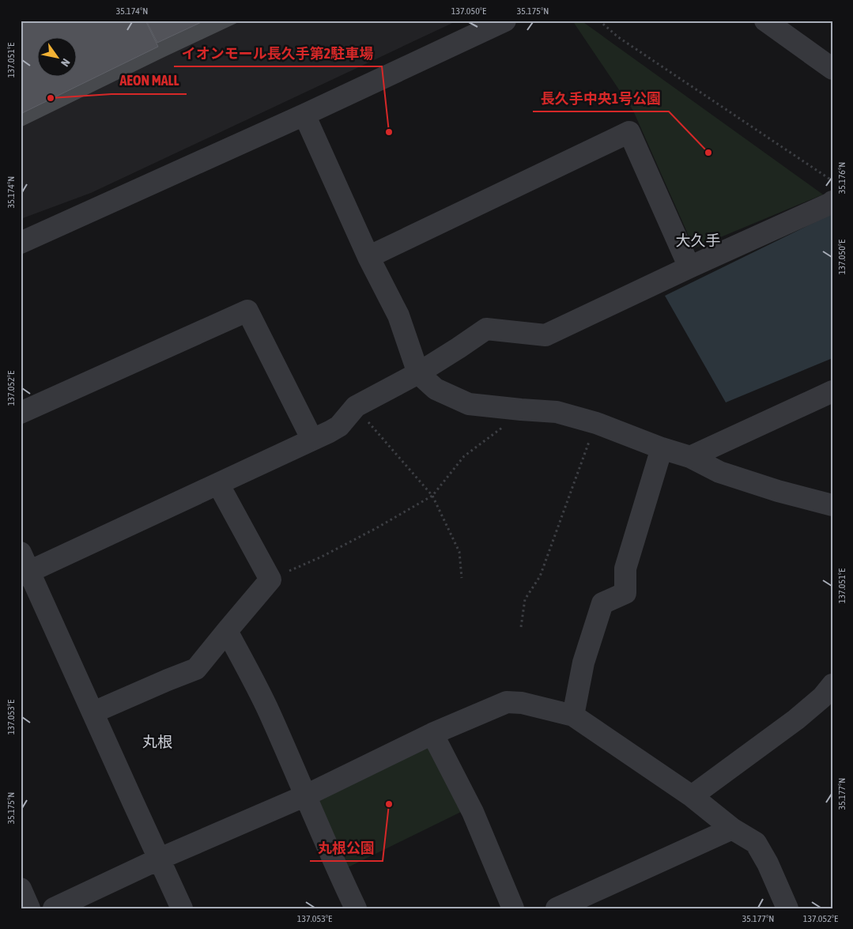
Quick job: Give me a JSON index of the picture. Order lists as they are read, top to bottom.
{
  "districts": ["大久手", "丸根"],
  "places": [
    "AEON MALL",
    "イオンモール長久手第2駐車場",
    "長久手中央1号公園",
    "丸根公園"
  ],
  "north": "bottom right",
  "coordinates": [
    "35.174°N",
    "137.050°E",
    "35.175°N",
    "137.051°E",
    "35.176°N",
    "137.052°E",
    "137.053°E",
    "35.177°N"
  ]
}
